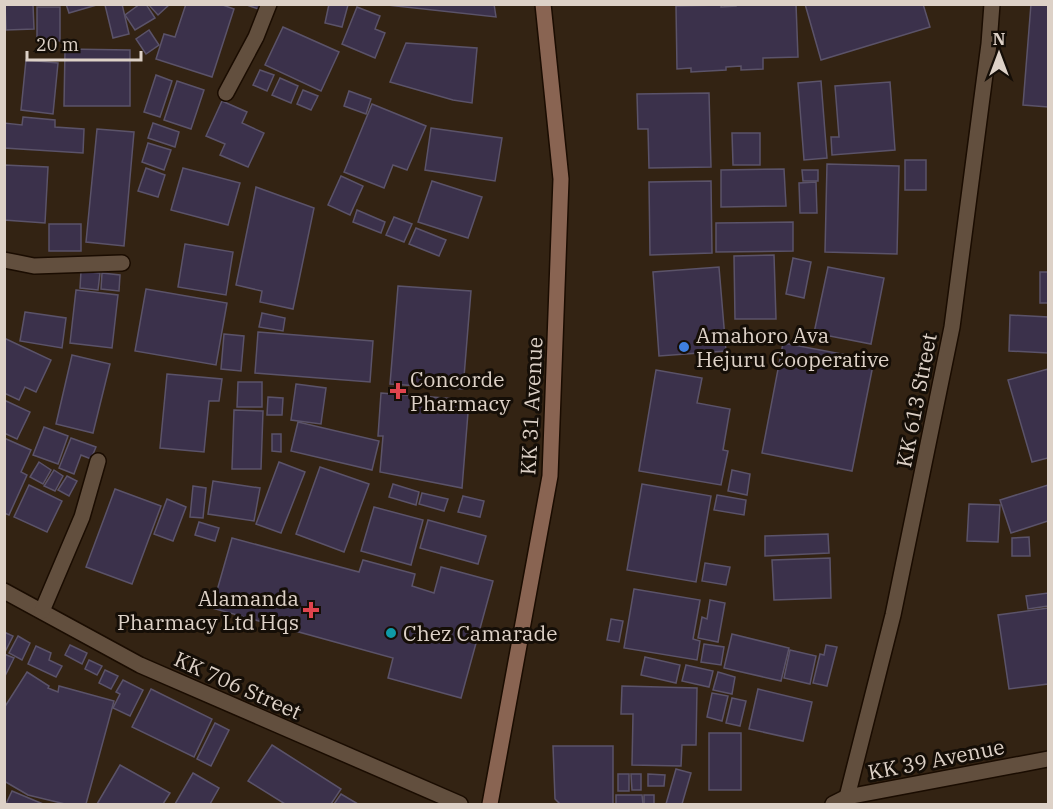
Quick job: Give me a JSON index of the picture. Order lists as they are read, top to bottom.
{
  "streets": {
    "main road": ["KK 31 Avenue"],
    "street": ["KK 613 Street", "KK 706 Street", "KK 39 Avenue"]
  },
  "crossings": [
    ["KK 613 Street", "KK 39 Avenue"]
  ],
  "places": {
    "other": ["Amahoro Ava Hejuru Cooperative", "Chez Camarade"],
    "health": ["Concorde Pharmacy", "Alamanda Pharmacy Ltd Hqs"]
  },
  "scale_bar": "20 m",
  "north": "top"
}
